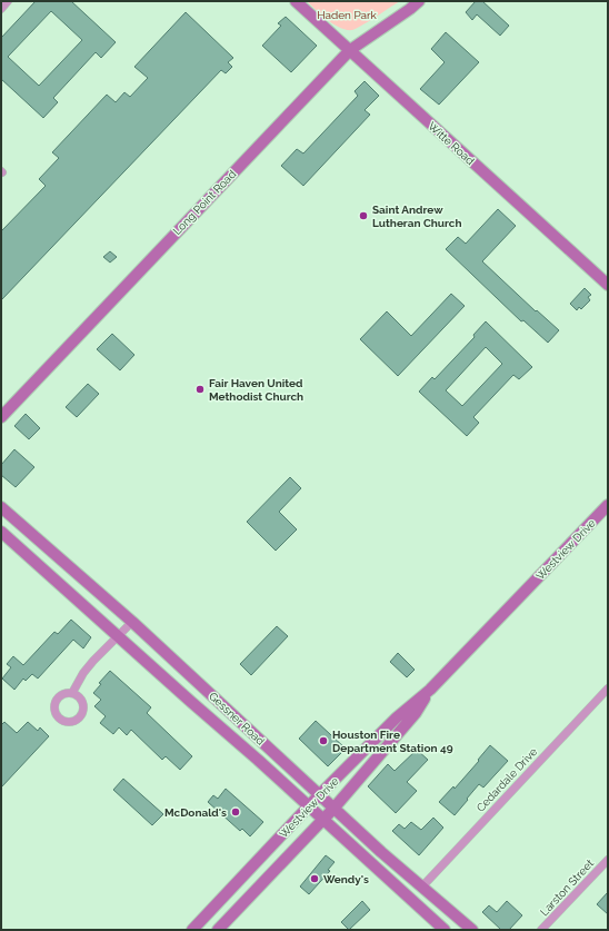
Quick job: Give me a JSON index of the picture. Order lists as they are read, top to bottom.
{
  "streets": {
    "main road": [
      "Witte Road",
      "Long Point Road",
      "Westview Drive",
      "Gessner Road"
    ],
    "street": ["Cedardale Drive", "Larston Street"]
  },
  "crossings": [
    ["Witte Road", "Long Point Road"],
    ["Westview Drive", "Gessner Road"],
    ["Gessner Road", "Cedardale Drive"]
  ],
  "parks": ["Haden Park"],
  "places": [
    "Saint Andrew Lutheran Church",
    "Fair Haven United Methodist Church",
    "Houston Fire Department Station 49",
    "McDonald's",
    "Wendy's"
  ]
}
